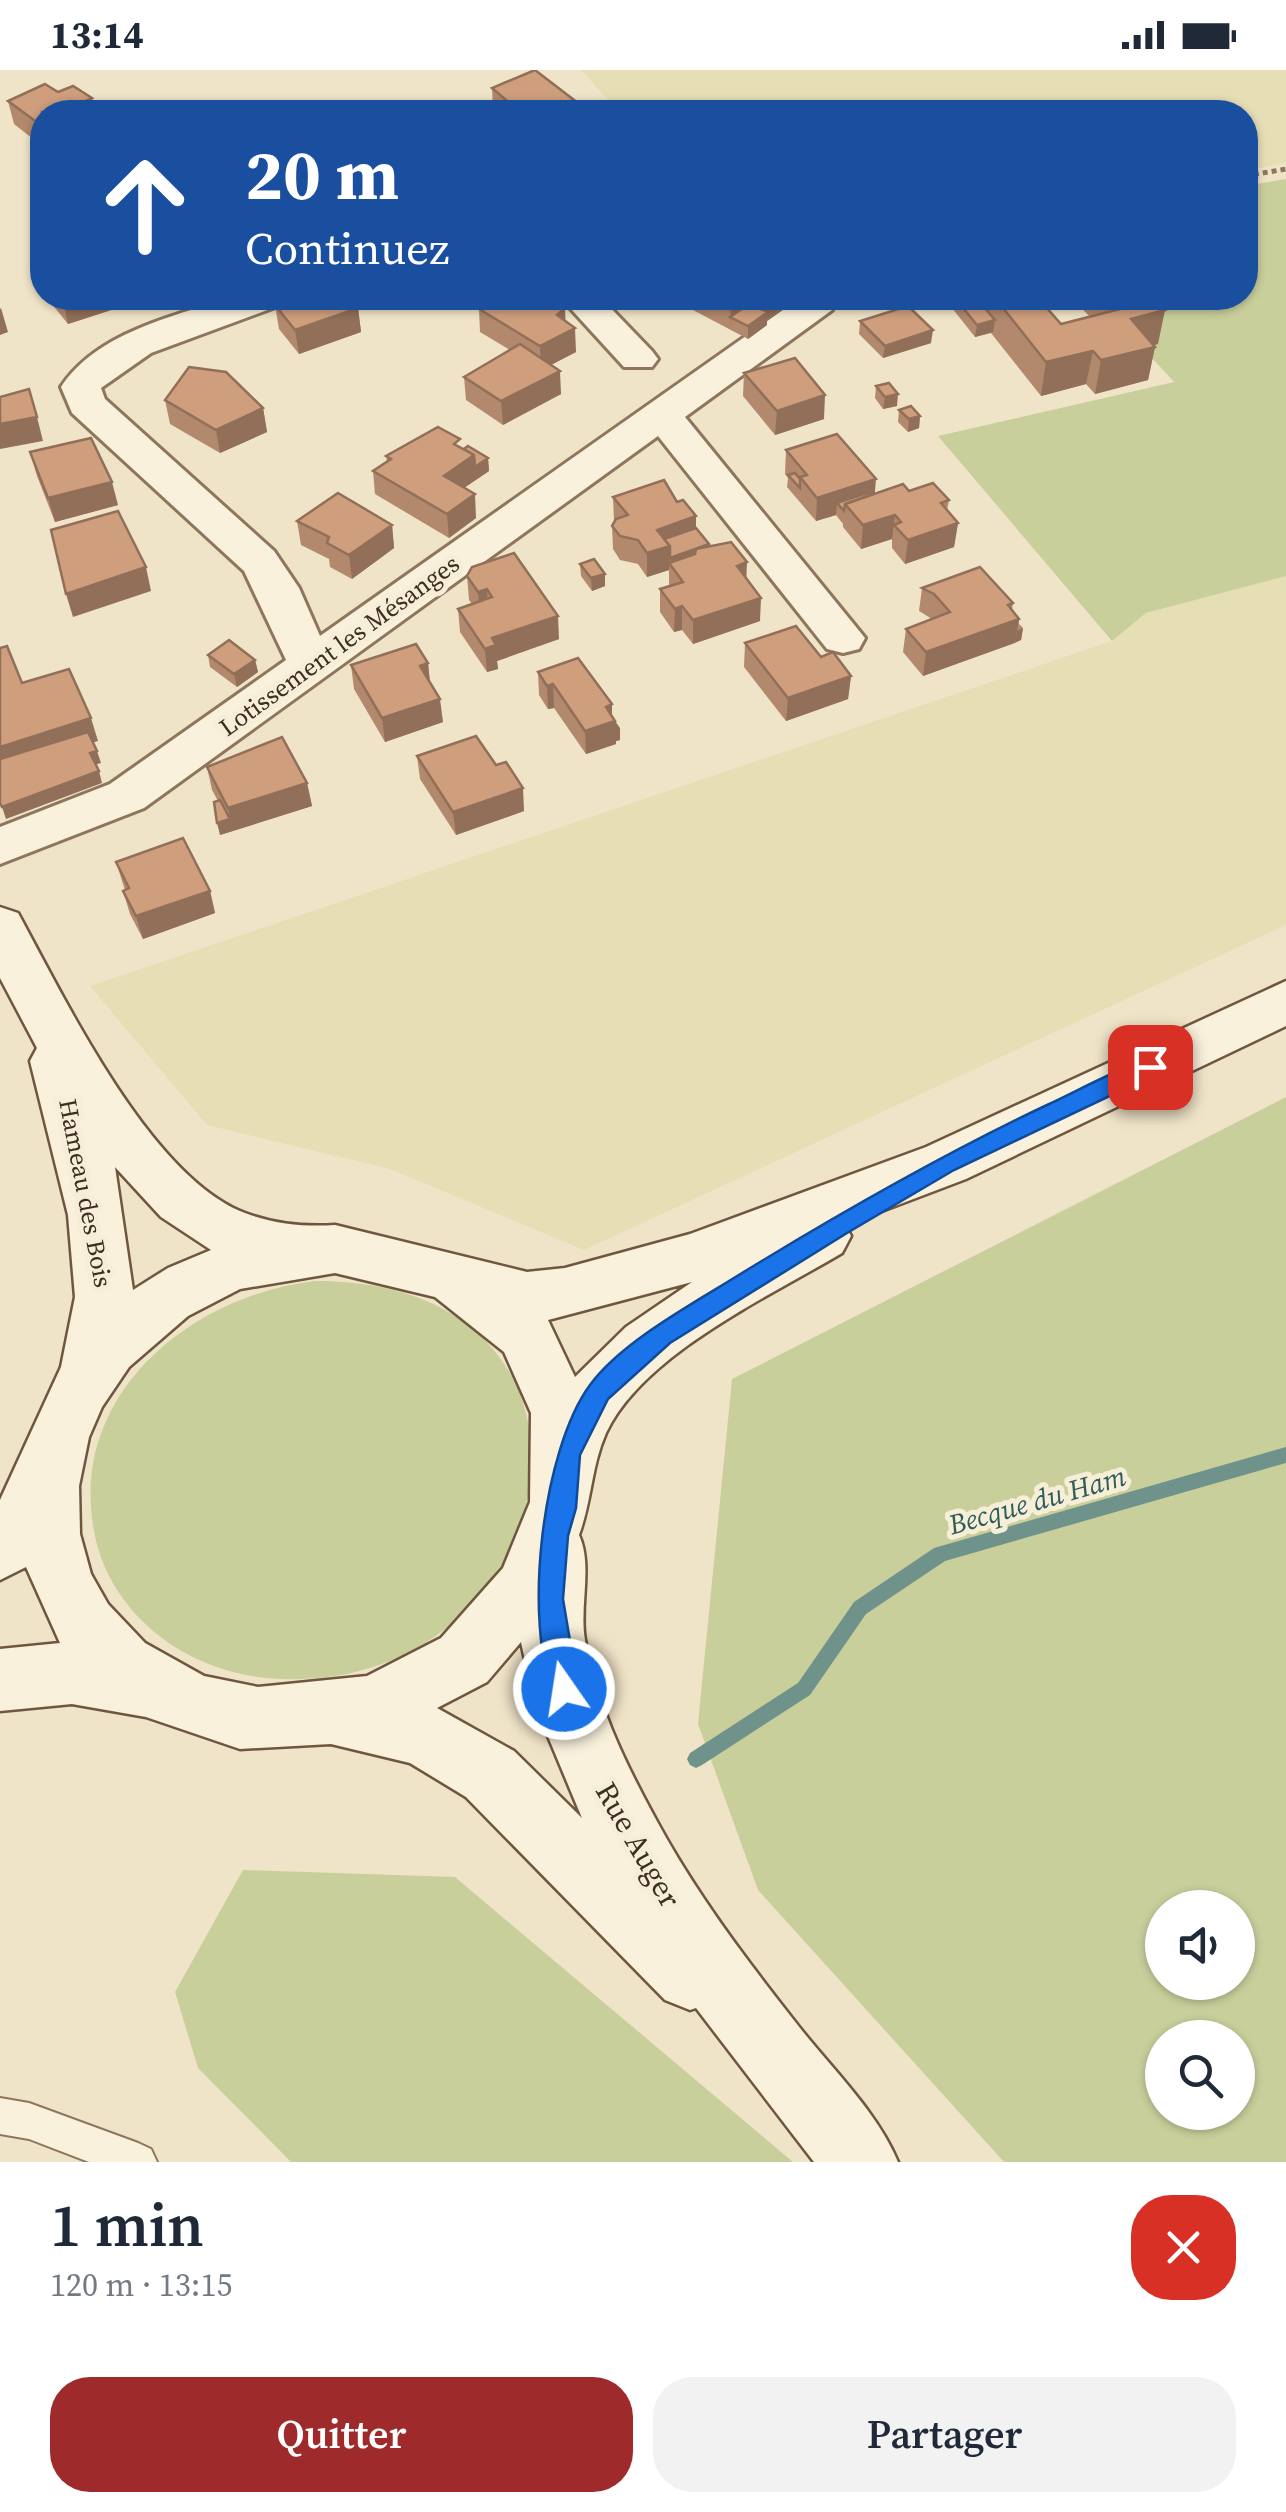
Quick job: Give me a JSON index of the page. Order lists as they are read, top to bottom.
{
  "streets": {
    "main road": ["Hameau des Bois", "Rue Auger"],
    "street": ["Lotissement les Mésanges"]
  },
  "water": ["Becque du Ham"],
  "page": {
    "status": "13:14",
    "turn": ["20 m", "Continuez"],
    "heading": ["1 min", "120 m · 13:15"],
    "buttons": ["Quitter", "Partager"]
  }
}
